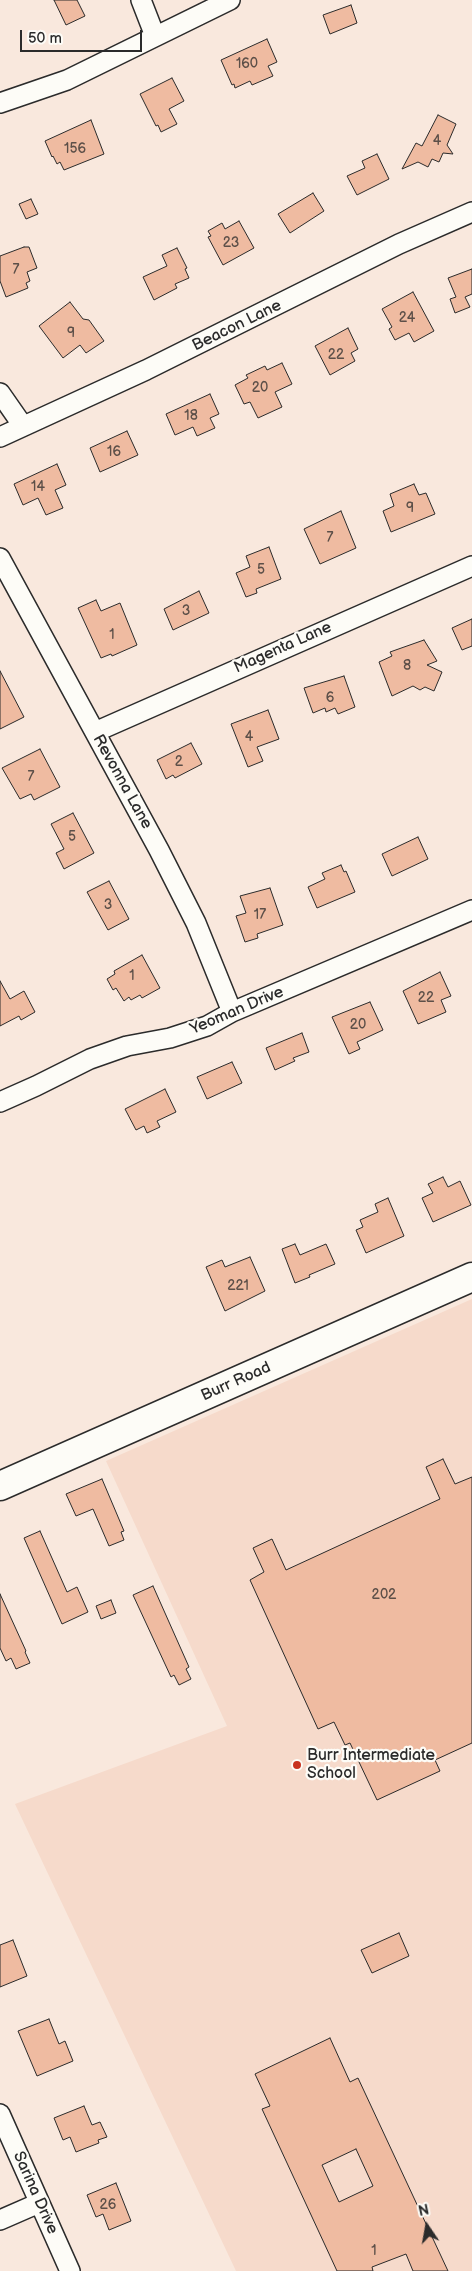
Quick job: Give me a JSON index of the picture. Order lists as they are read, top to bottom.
{
  "streets": {
    "street": [
      "Beacon Lane",
      "Magenta Lane",
      "Revonna Lane",
      "Yeoman Drive",
      "Burr Road",
      "Sarina Drive"
    ]
  },
  "crossings": [
    ["Magenta Lane", "Revonna Lane"],
    ["Revonna Lane", "Yeoman Drive"]
  ],
  "places": ["Burr Intermediate School"],
  "house_numbers": [
    "160",
    "4",
    "156",
    "23",
    "7",
    "24",
    "9",
    "22",
    "20",
    "18",
    "16",
    "14",
    "9",
    "7",
    "5",
    "3",
    "1",
    "8",
    "6",
    "4",
    "2",
    "7",
    "5",
    "3",
    "17",
    "1",
    "22",
    "20",
    "221",
    "202",
    "26",
    "1"
  ],
  "scale_bar": "50 m",
  "north": "top"
}
